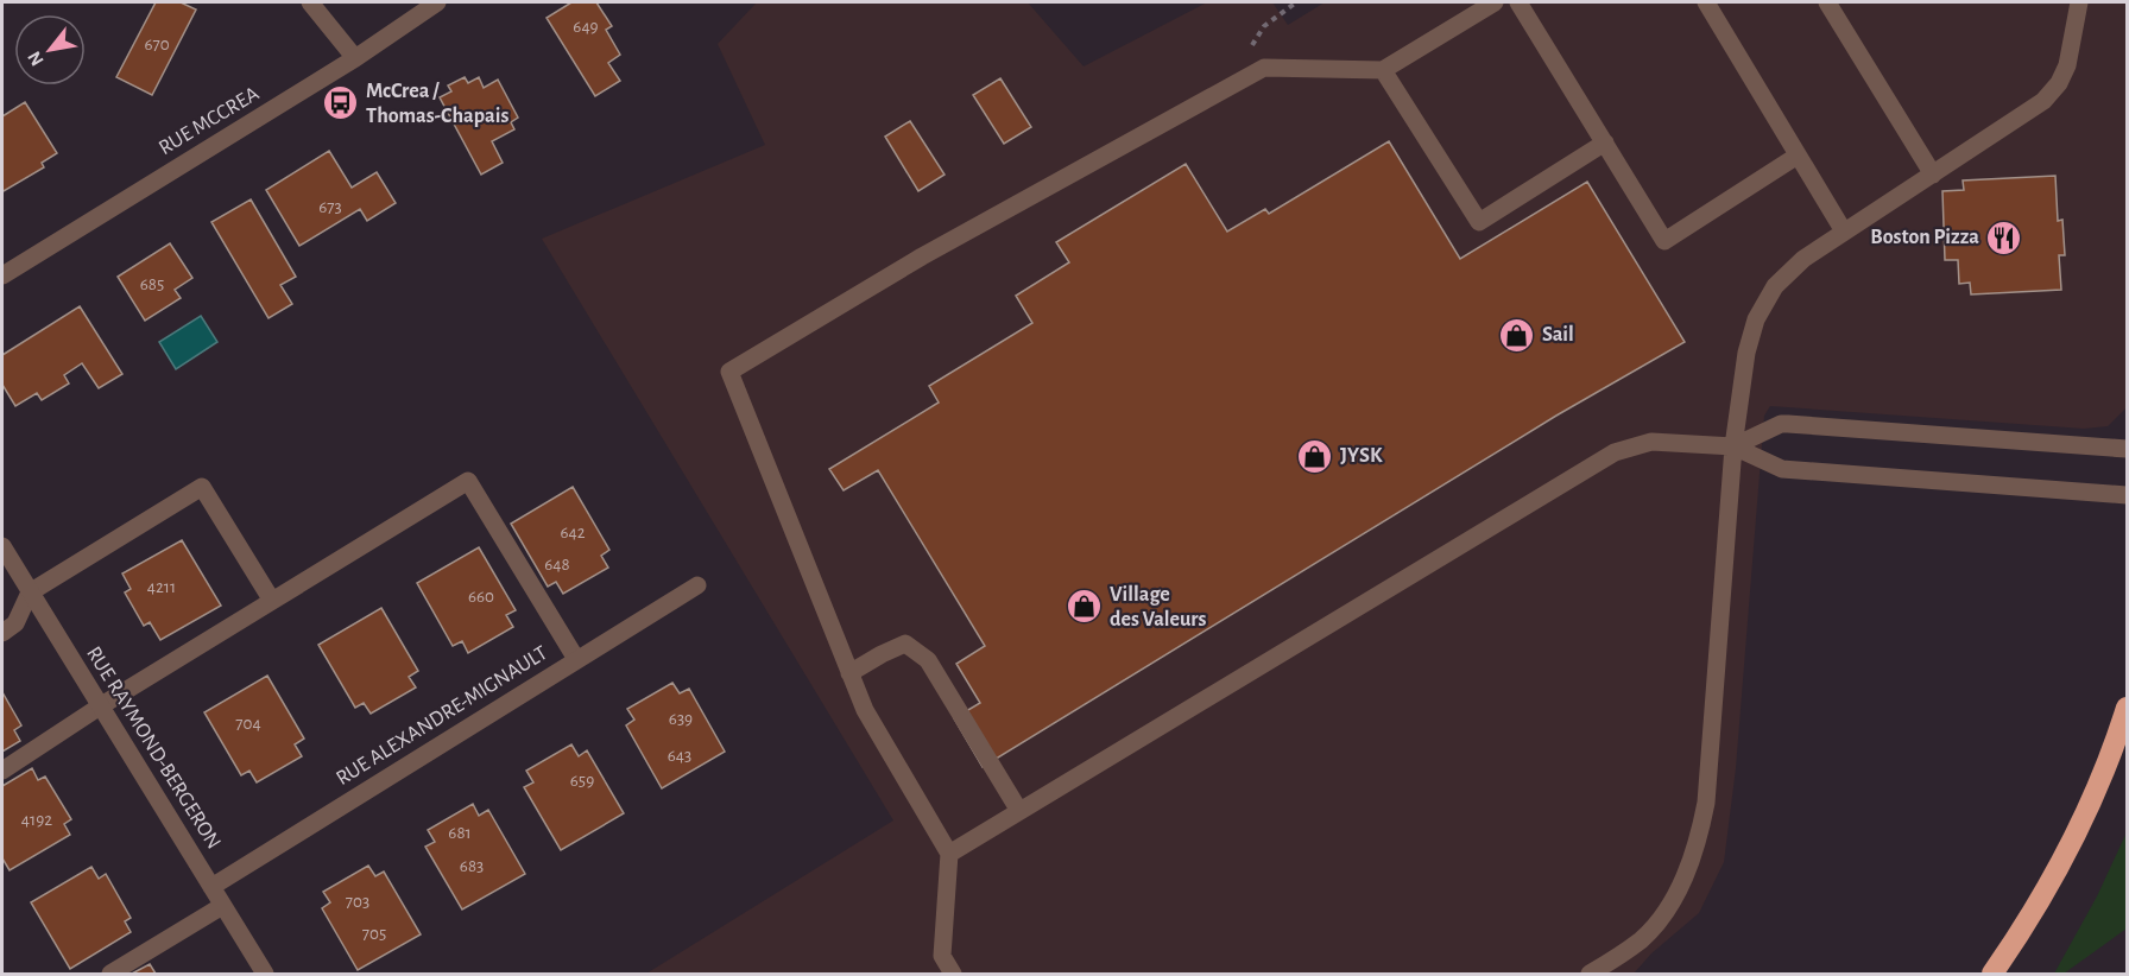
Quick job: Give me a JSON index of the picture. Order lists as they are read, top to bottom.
{
  "streets": {
    "street": ["RUE MCCREA", "RUE ALEXANDRE-MIGNAULT", "RUE RAYMOND-BERGERON"]
  },
  "crossings": [
    ["RUE ALEXANDRE-MIGNAULT", "RUE RAYMOND-BERGERON"]
  ],
  "places": {
    "bus stop": ["McCrea / Thomas-Chapais"],
    "restaurant": ["Boston Pizza"],
    "shop": ["Sail", "JYSK", "Village des Valeurs"]
  },
  "house_numbers": [
    "649",
    "670",
    "673",
    "685",
    "642",
    "648",
    "4211",
    "660",
    "639",
    "704",
    "643",
    "659",
    "4192",
    "681",
    "683",
    "703",
    "705"
  ],
  "north": "bottom left"
}
